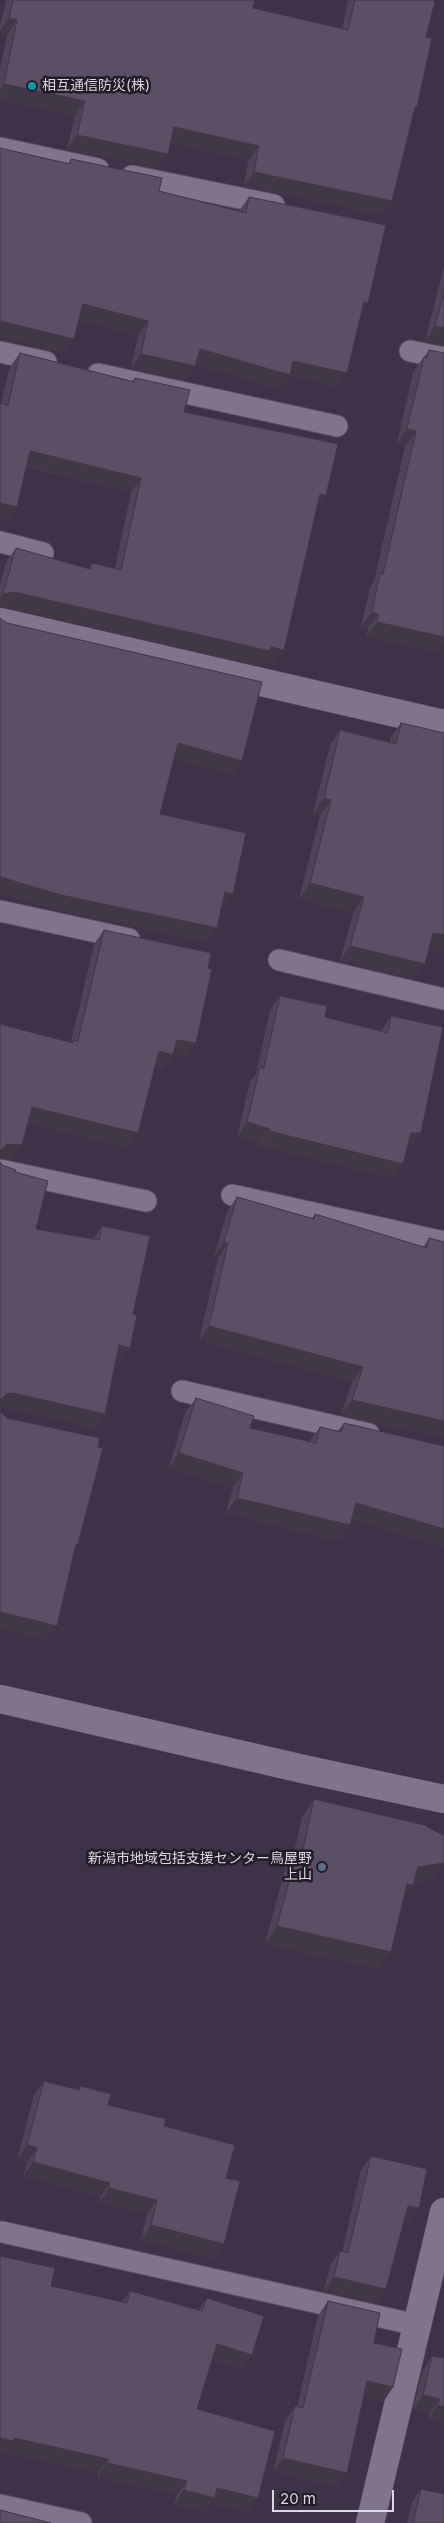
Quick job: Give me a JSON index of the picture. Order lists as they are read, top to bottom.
{
  "places": ["相互通信防災(株)", "新潟市地域包括支援センター鳥屋野 上山"],
  "scale_bar": "20 m"
}
